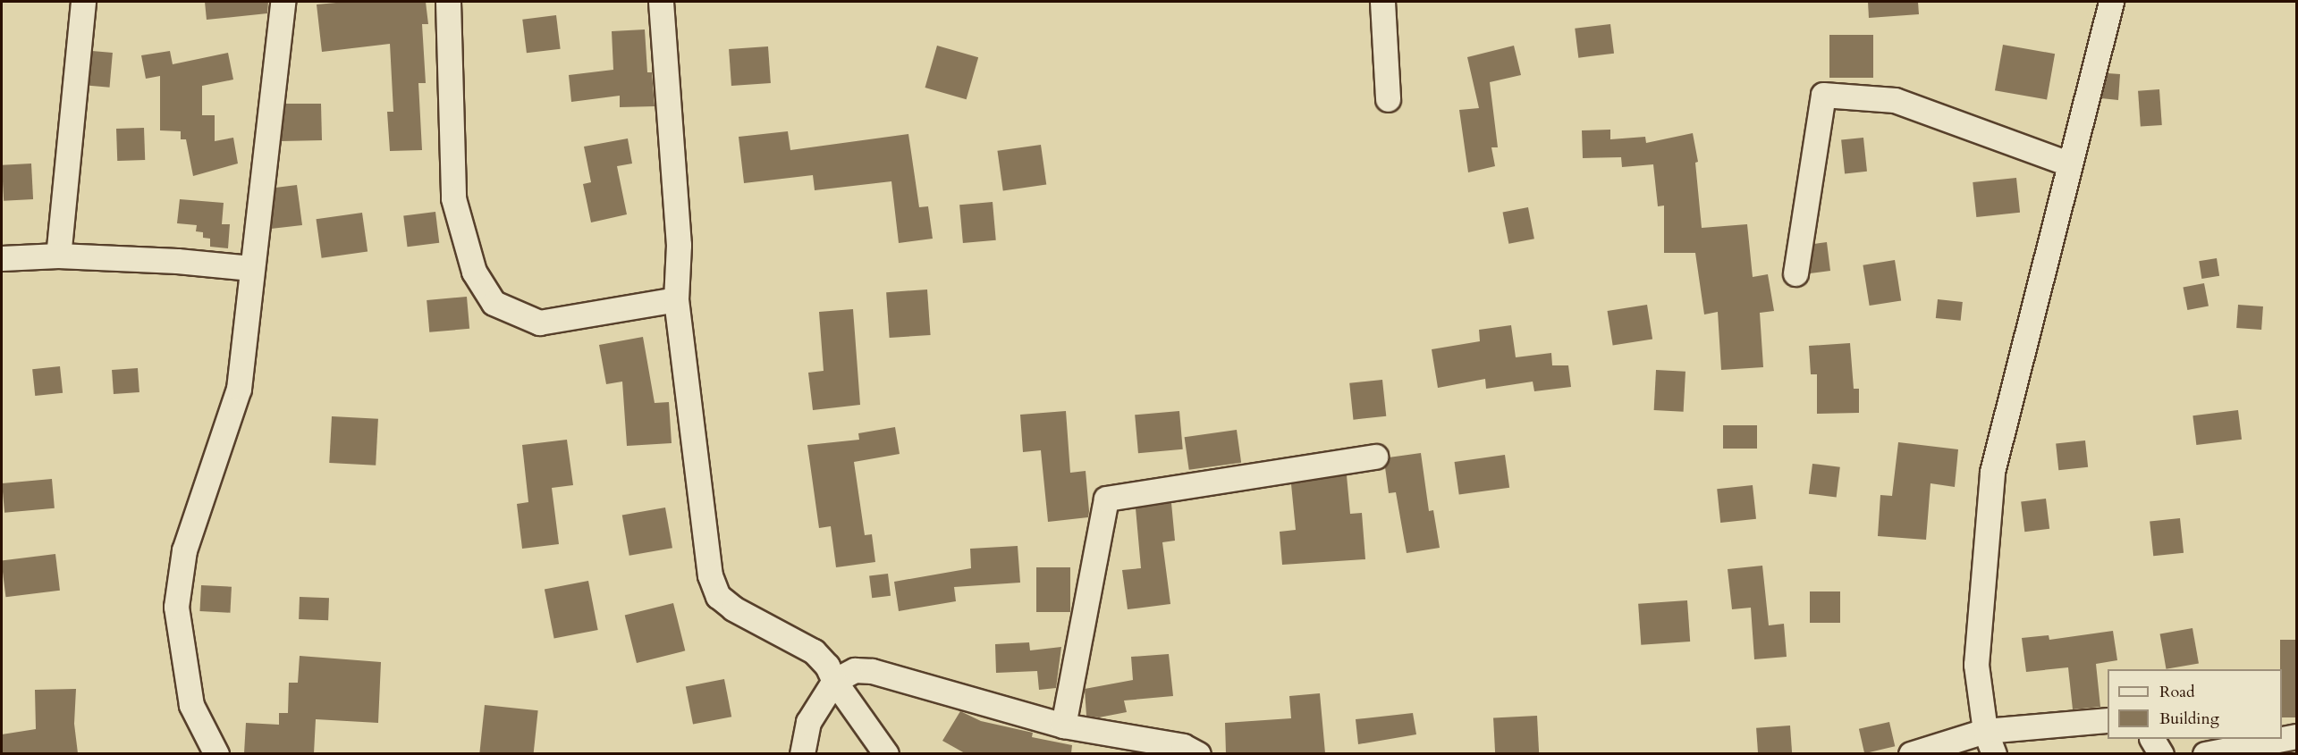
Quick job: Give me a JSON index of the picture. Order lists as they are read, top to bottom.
{
  "legend": ["Road", "Building"]
}
